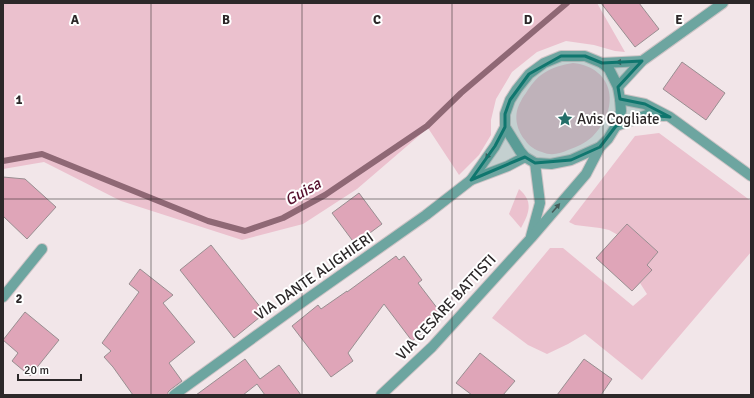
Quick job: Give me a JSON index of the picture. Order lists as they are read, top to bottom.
{
  "streets": {
    "street": ["VIA DANTE ALIGHIERI", "VIA CESARE BATTISTI"]
  },
  "crossings": [
    ["VIA DANTE ALIGHIERI", "VIA CESARE BATTISTI"]
  ],
  "water": ["Guisa"],
  "places": {
    "place": ["Avis Cogliate"]
  },
  "scale_bar": "20 m",
  "grid": {
    "columns": [
      "A",
      "B",
      "C",
      "D",
      "E"
    ],
    "rows": ["1", "2"]
  }
}
